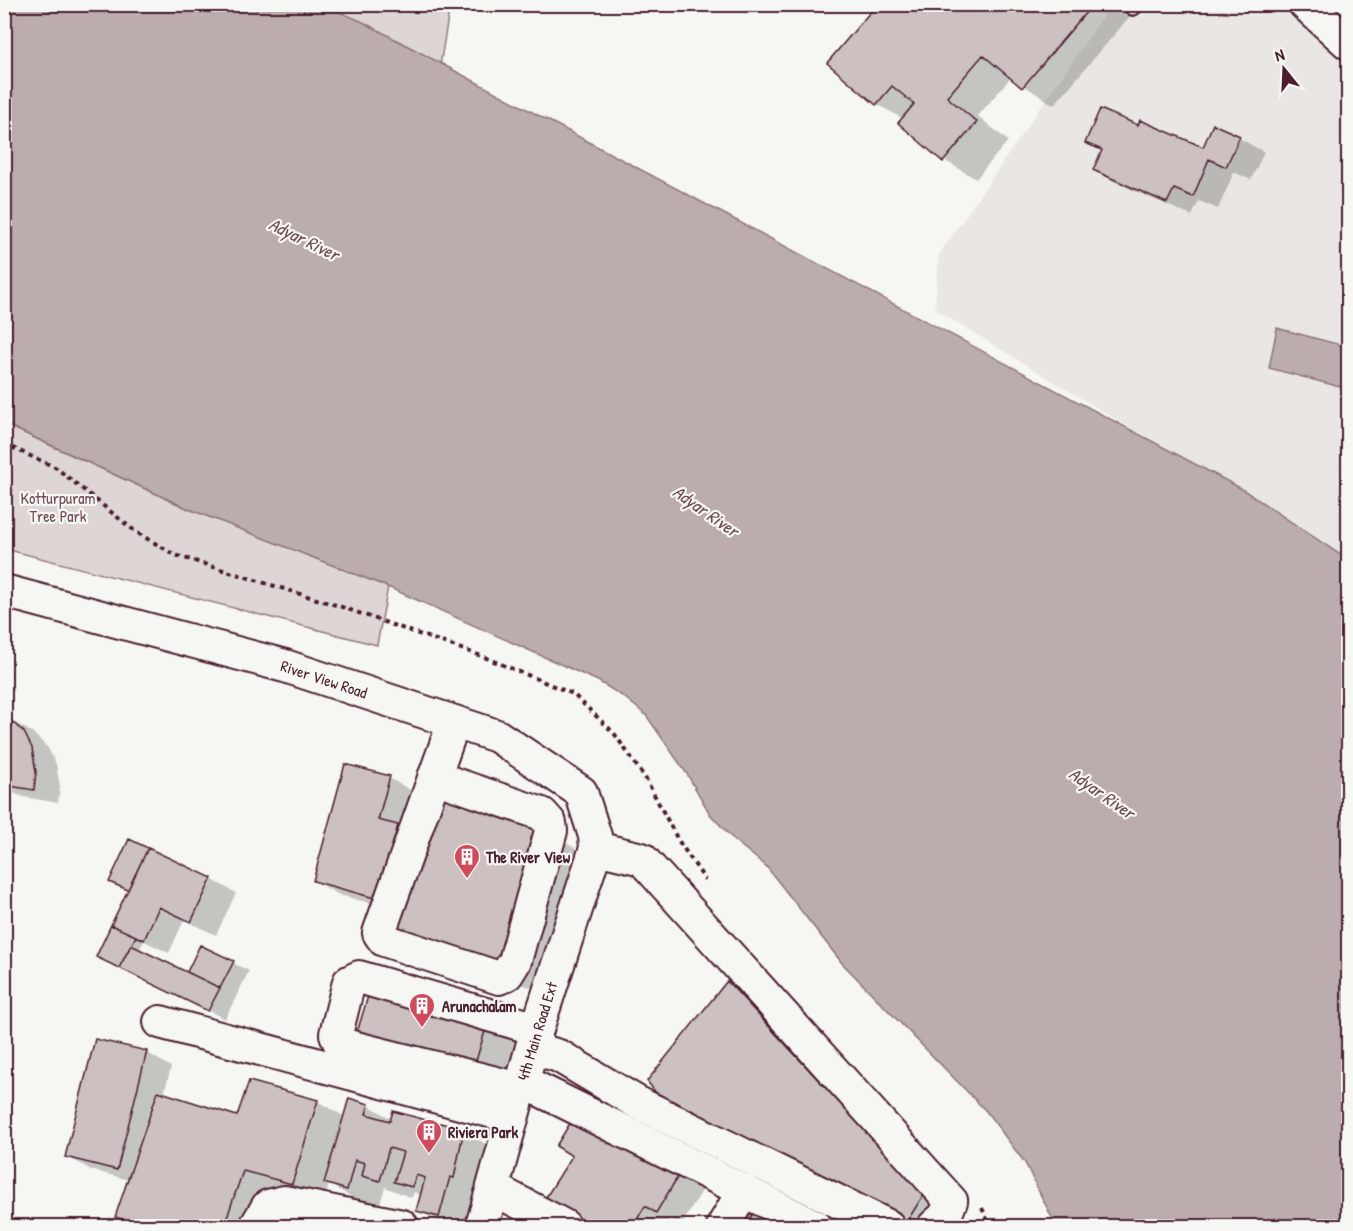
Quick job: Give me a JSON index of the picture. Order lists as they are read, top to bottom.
{
  "streets": {
    "street": ["River View Road", "4th Main Road Ext"]
  },
  "crossings": [
    ["River View Road", "4th Main Road Ext"]
  ],
  "water": ["Adyar River"],
  "parks": ["Kotturpuram Tree Park"],
  "places": {
    "building": ["The River View", "Arunachalam", "Riviera Park"]
  },
  "north": "top"
}
